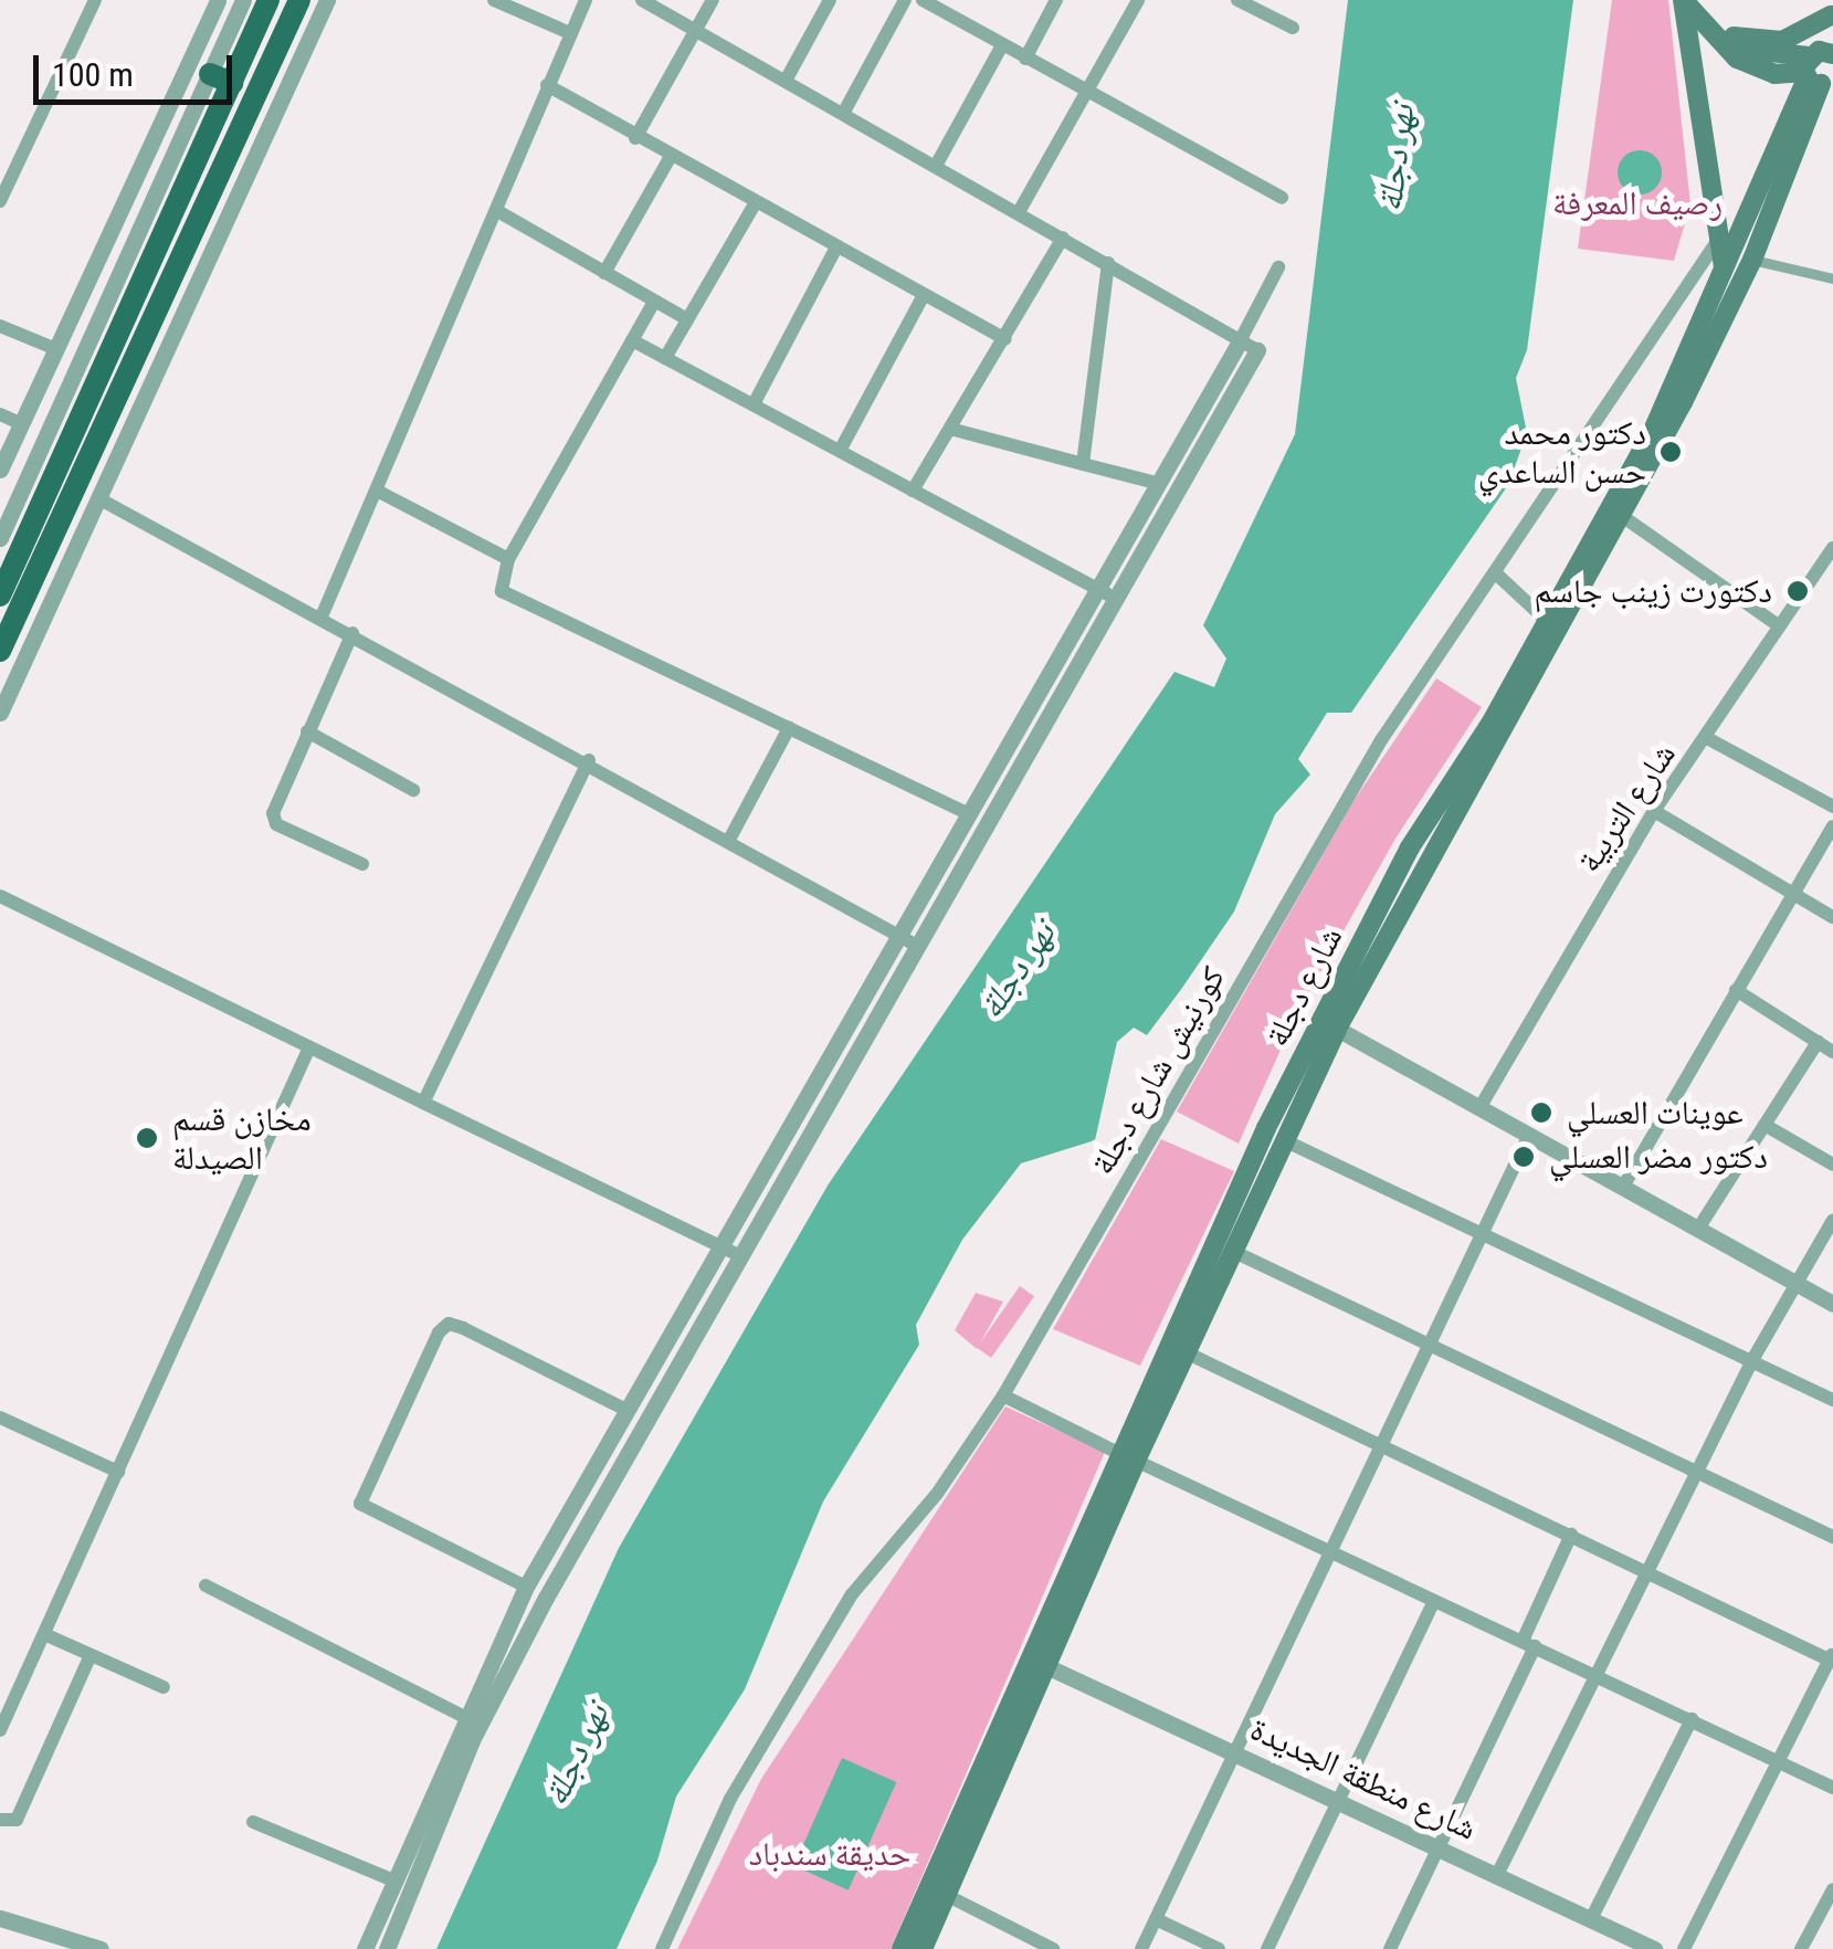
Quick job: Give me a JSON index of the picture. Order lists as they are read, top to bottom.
{
  "streets": {
    "main road": ["شارع دجلة"],
    "street": ["شارع التربية", "كورنيش شارع دجلة", "شارع منطقة الجديدة"]
  },
  "crossings": [
    ["شارع دجلة", "شارع منطقة الجديدة"]
  ],
  "water": ["نهر دجلة"],
  "parks": ["رصيف المعرفة", "حديقة سندباد"],
  "places": [
    "دكتور محمد حسن الساعدي",
    "دكتورت زينب جاسم",
    "عوينات العسلي",
    "مخازن قسم الصيدلة",
    "دكتور مضر العسلي"
  ],
  "scale_bar": "100 m"
}
